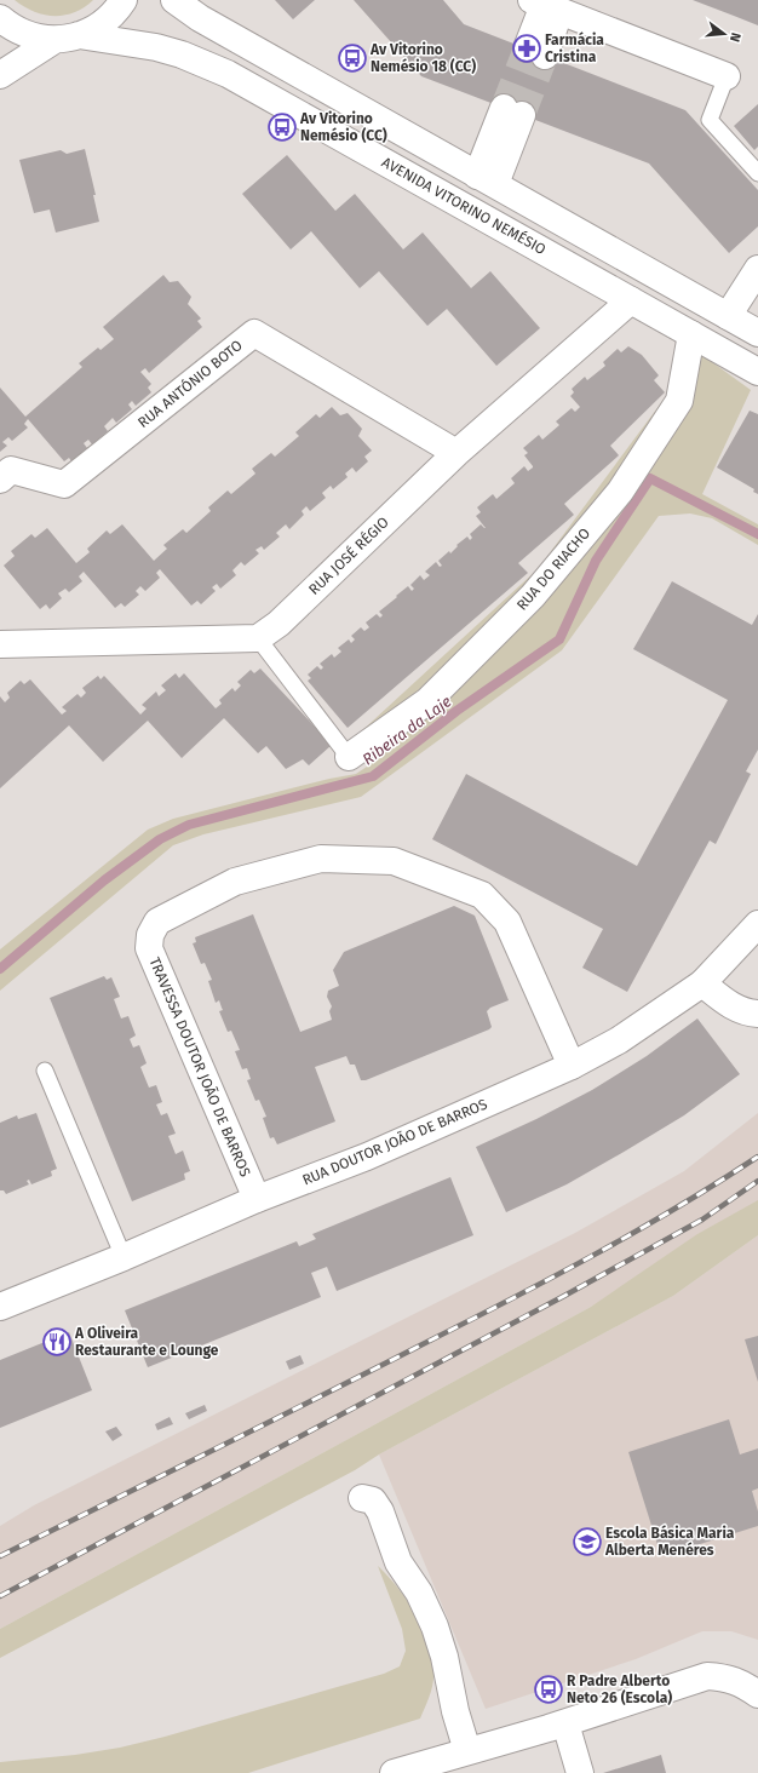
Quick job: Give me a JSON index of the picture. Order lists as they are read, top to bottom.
{
  "streets": {
    "street": [
      "AVENIDA VITORINO NEMÉSIO",
      "RUA ANTÓNIO BOTO",
      "RUA JOSÉ RÉGIO",
      "RUA DO RIACHO",
      "TRAVESSA DOUTOR JOÃO DE BARROS",
      "RUA DOUTOR JOÃO DE BARROS"
    ]
  },
  "crossings": [
    ["AVENIDA VITORINO NEMÉSIO", "RUA JOSÉ RÉGIO"],
    ["AVENIDA VITORINO NEMÉSIO", "RUA DO RIACHO"],
    ["RUA ANTÓNIO BOTO", "RUA JOSÉ RÉGIO"],
    ["TRAVESSA DOUTOR JOÃO DE BARROS", "RUA DOUTOR JOÃO DE BARROS"]
  ],
  "water": ["Ribeira da Laje"],
  "places": {
    "pharmacy": ["Farmácia Cristina"],
    "bus stop": ["Av Vitorino Nemésio 18 (CC)", "Av Vitorino Nemésio (CC)", "R Padre Alberto Neto 26 (Escola)"],
    "restaurant": ["A Oliveira Restaurante e Lounge"],
    "school or university": ["Escola Básica Maria Alberta Menéres"]
  },
  "north": "right"
}
